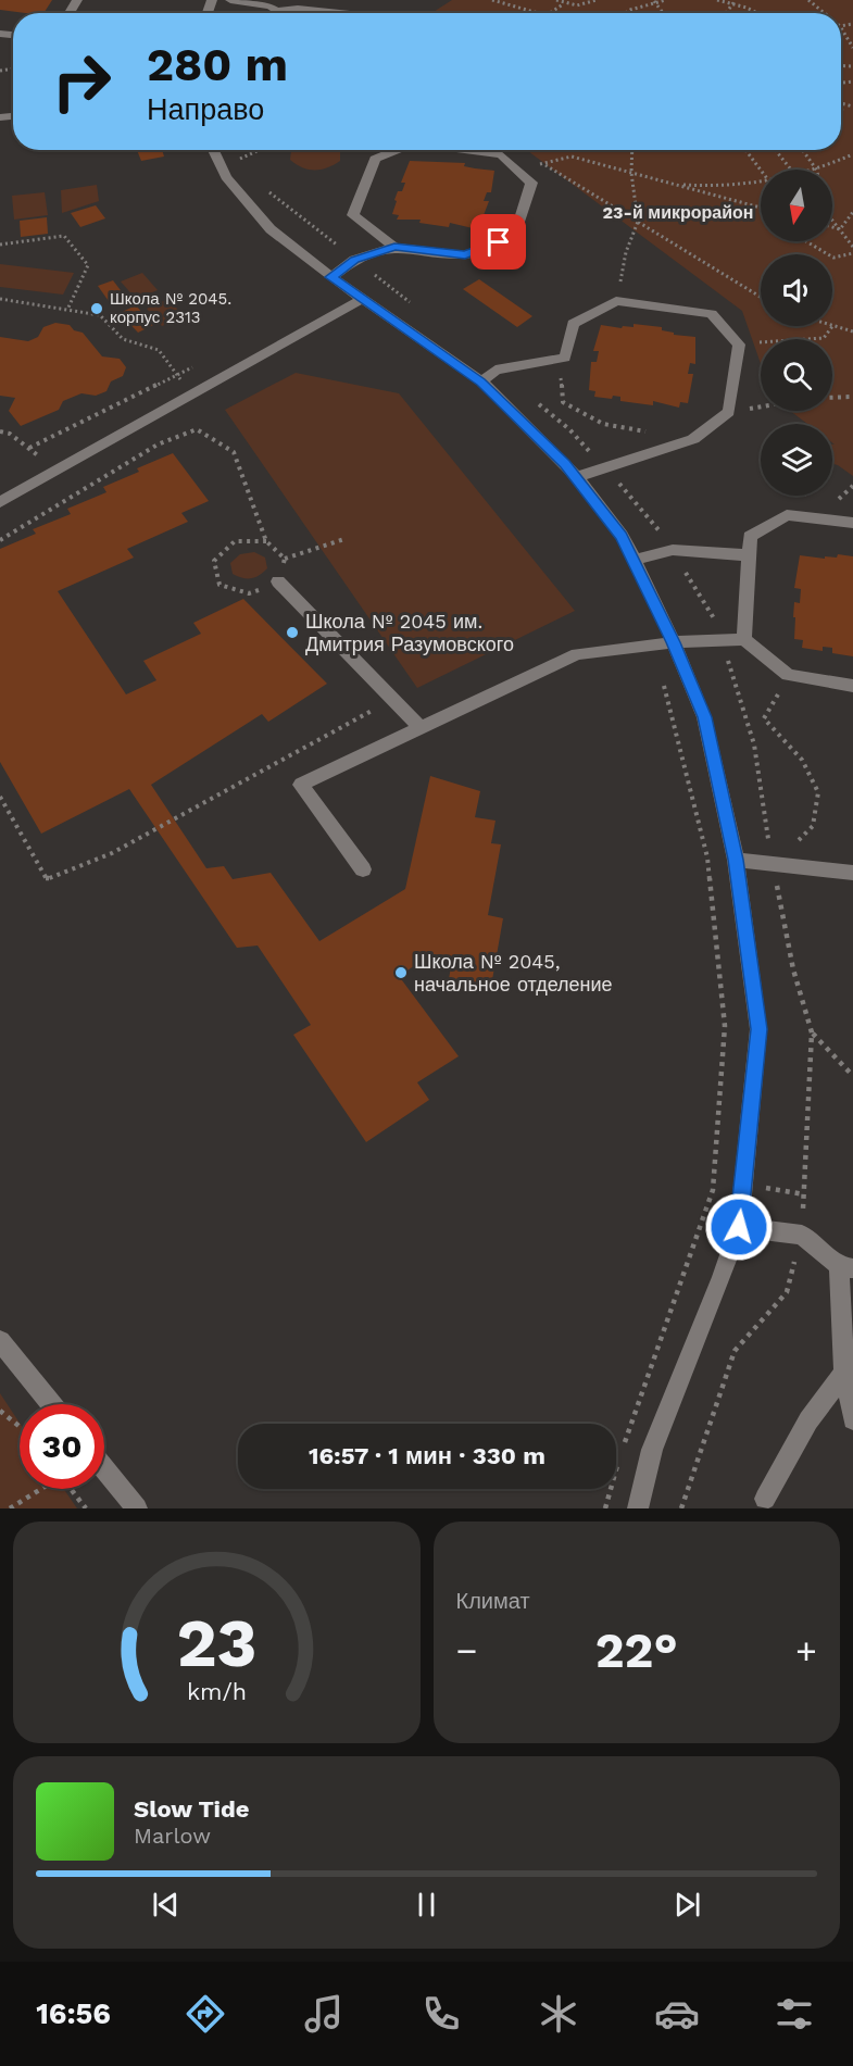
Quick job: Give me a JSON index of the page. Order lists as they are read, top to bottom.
{
  "districts": ["23-й микрорайон"],
  "places": ["Школа № 2045. корпус 2313", "Школа № 2045 им. Дмитрия Разумовского", "Школа № 2045, начальное отделение"],
  "north": "bottom",
  "page": {
    "turn": ["280 m", "Направо"],
    "limit": "30",
    "trip": "16:57 · 1 мин · 330 m",
    "tile": "Климат",
    "heat": ["−", "22°", "+"],
    "song": ["Slow Tide", "Marlow"],
    "tabs": "16:56",
    "gauge": ["23", "km/h"]
  }
}
